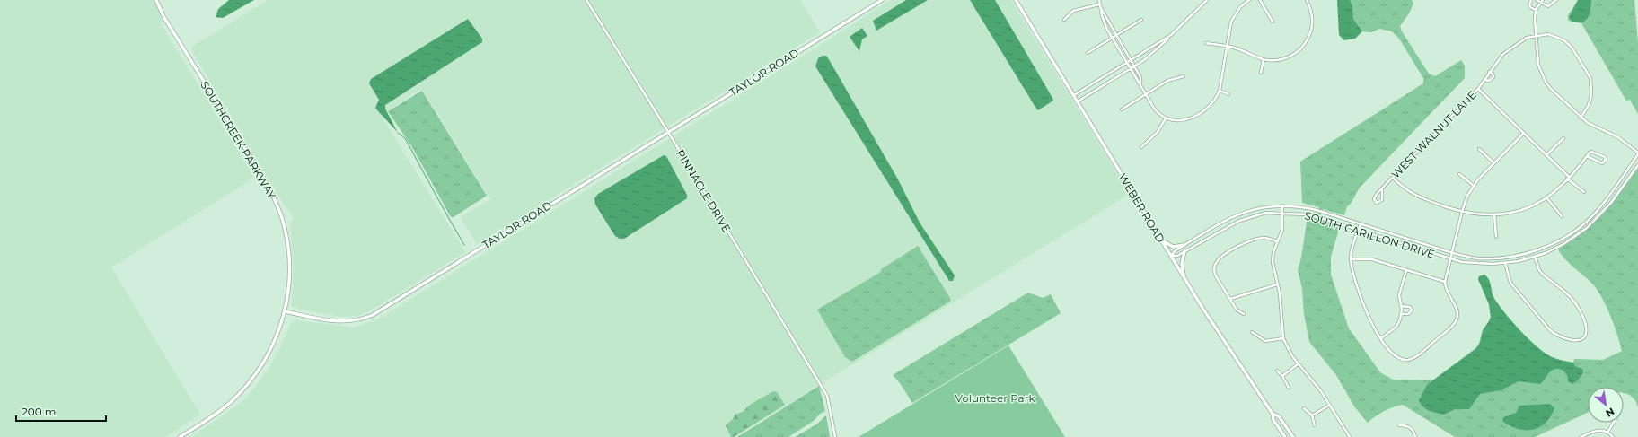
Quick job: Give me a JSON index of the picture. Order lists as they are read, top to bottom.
{
  "streets": {
    "main road": ["TAYLOR ROAD", "SOUTHCREEK PARKWAY", "WEBER ROAD"],
    "street": ["WEST WALNUT LANE", "PINNACLE DRIVE", "SOUTH CARILLON DRIVE"]
  },
  "crossings": [
    ["TAYLOR ROAD", "SOUTHCREEK PARKWAY"],
    ["TAYLOR ROAD", "PINNACLE DRIVE"],
    ["WEBER ROAD", "SOUTH CARILLON DRIVE"]
  ],
  "parks": ["Volunteer Park"],
  "scale_bar": "200 m",
  "north": "bottom right"
}
